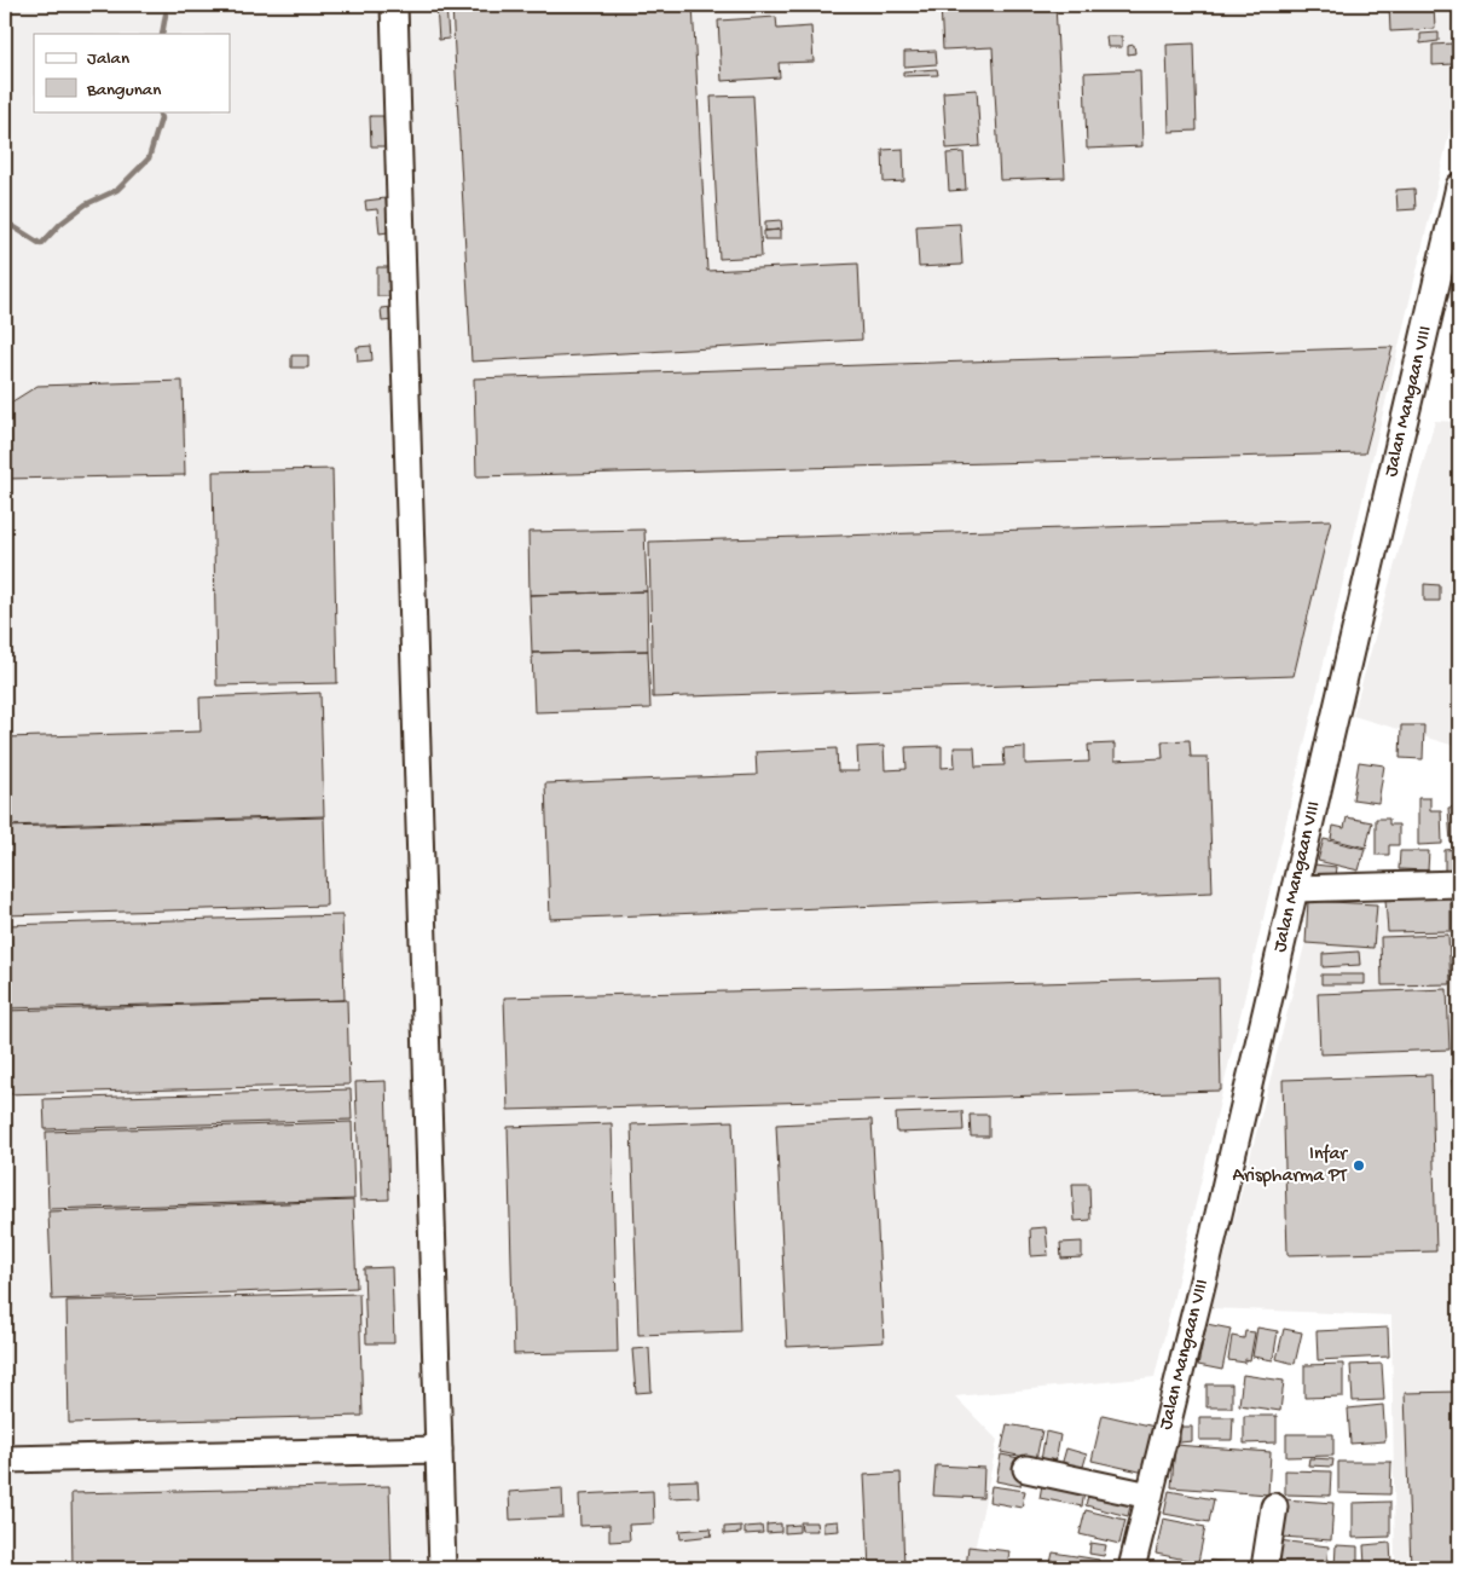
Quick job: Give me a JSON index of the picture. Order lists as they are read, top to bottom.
{
  "streets": {
    "street": ["Jalan Mangaan VIII"]
  },
  "places": ["Infar Arispharma PT"],
  "legend": ["Jalan", "Bangunan"]
}
